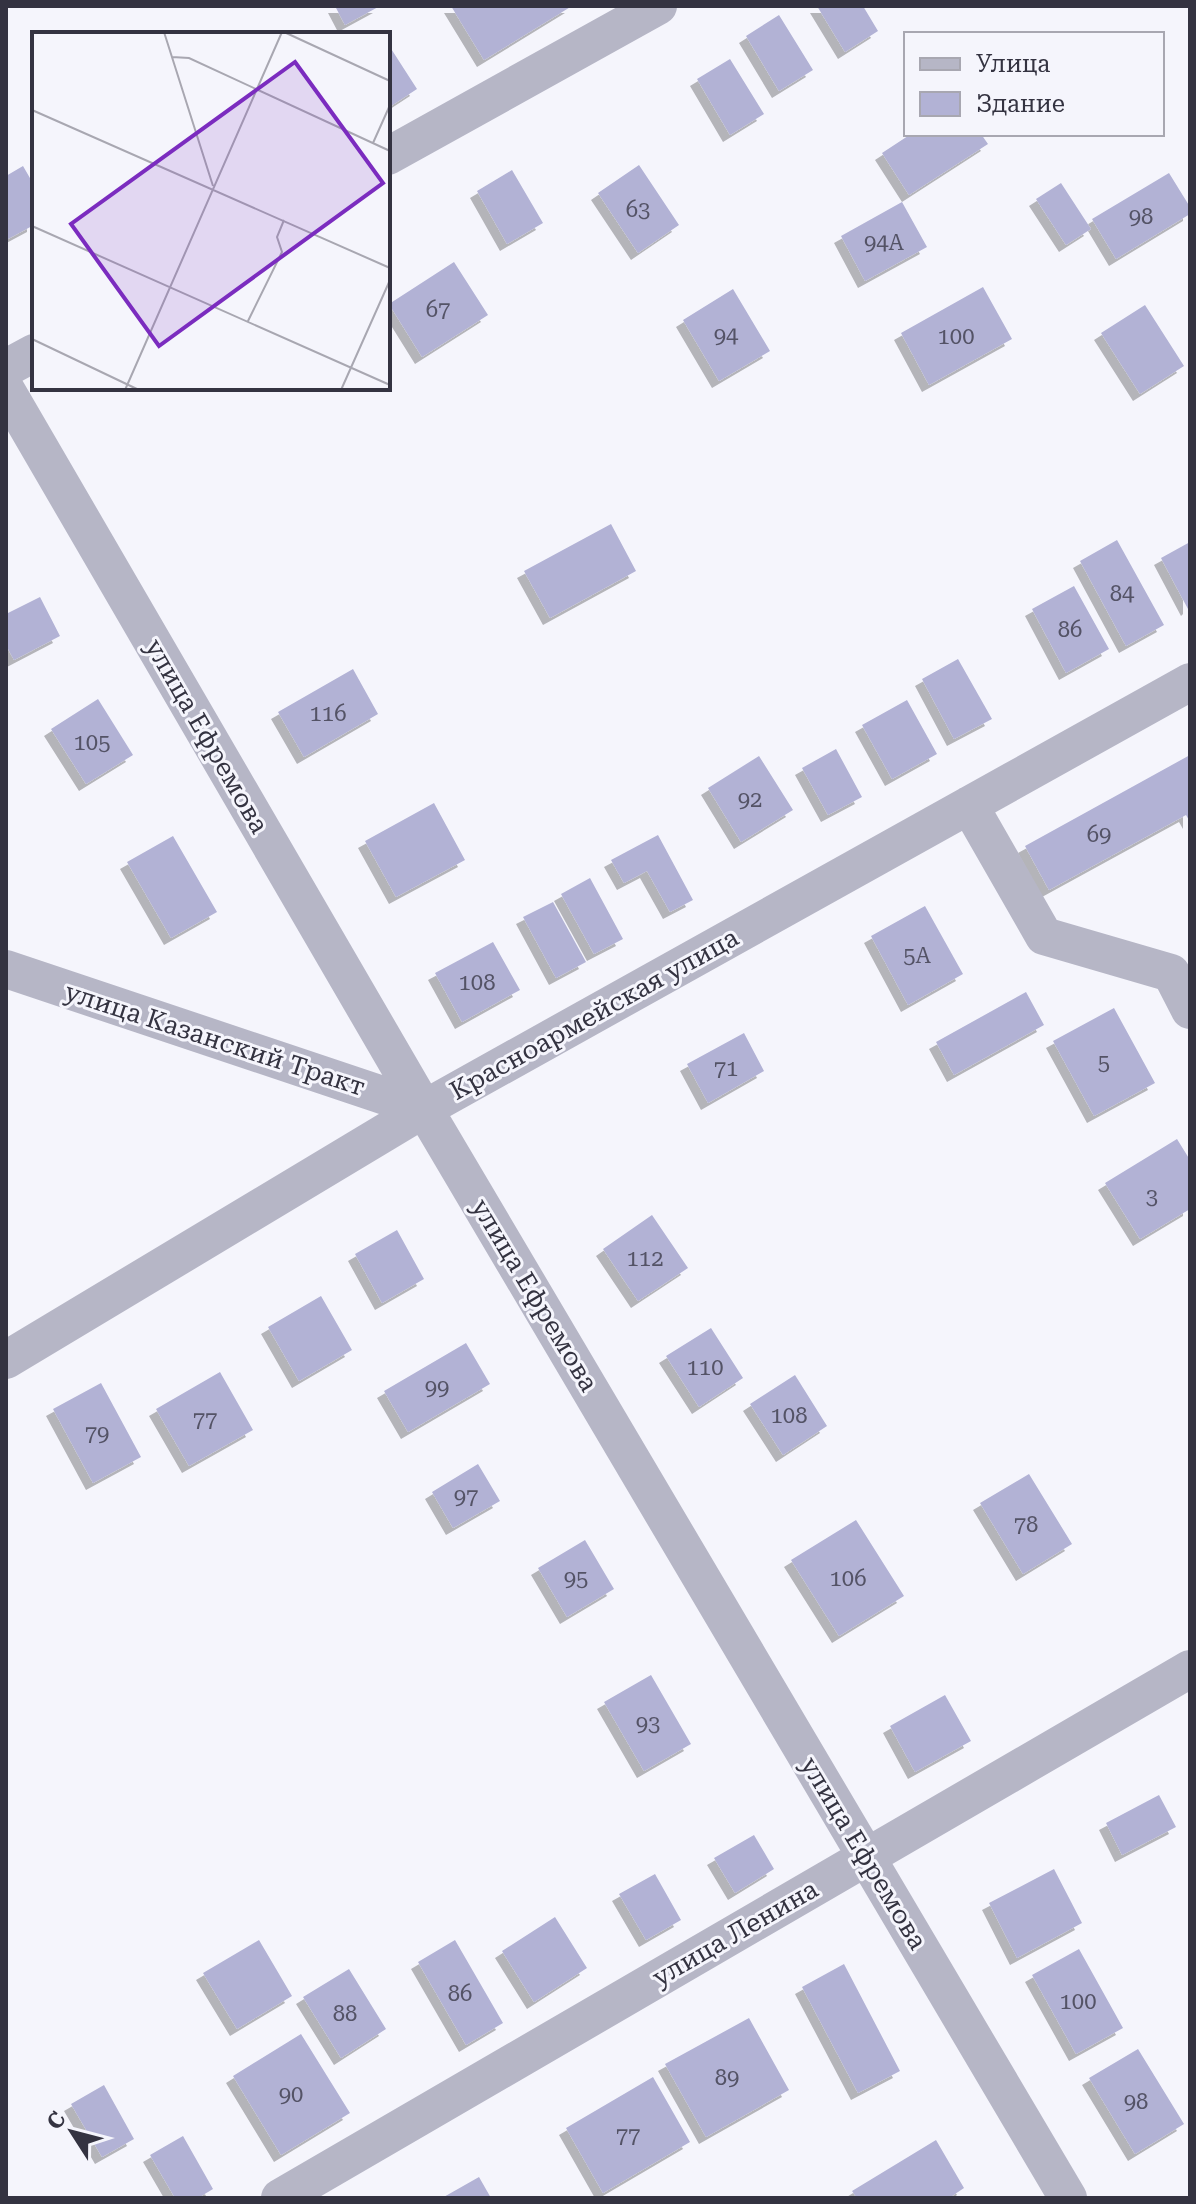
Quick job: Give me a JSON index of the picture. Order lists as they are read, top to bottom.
{
  "streets": {
    "street": [
      "улица Ефремова",
      "Красноармейская улица",
      "улица Казанский Тракт",
      "улица Ленина"
    ]
  },
  "crossings": [
    ["улица Ефремова", "Красноармейская улица"],
    ["улица Ефремова", "улица Казанский Тракт"],
    ["улица Ефремова", "улица Ленина"],
    ["Красноармейская улица", "улица Казанский Тракт"]
  ],
  "house_numbers": [
    "63",
    "98",
    "94А",
    "67",
    "94",
    "100",
    "84",
    "86",
    "116",
    "105",
    "92",
    "69",
    "5А",
    "108",
    "5",
    "71",
    "3",
    "112",
    "110",
    "99",
    "108",
    "77",
    "79",
    "97",
    "78",
    "95",
    "106",
    "93",
    "86",
    "100",
    "88",
    "89",
    "90",
    "98",
    "77"
  ],
  "legend": ["Улица", "Здание"],
  "north": "top left"
}
